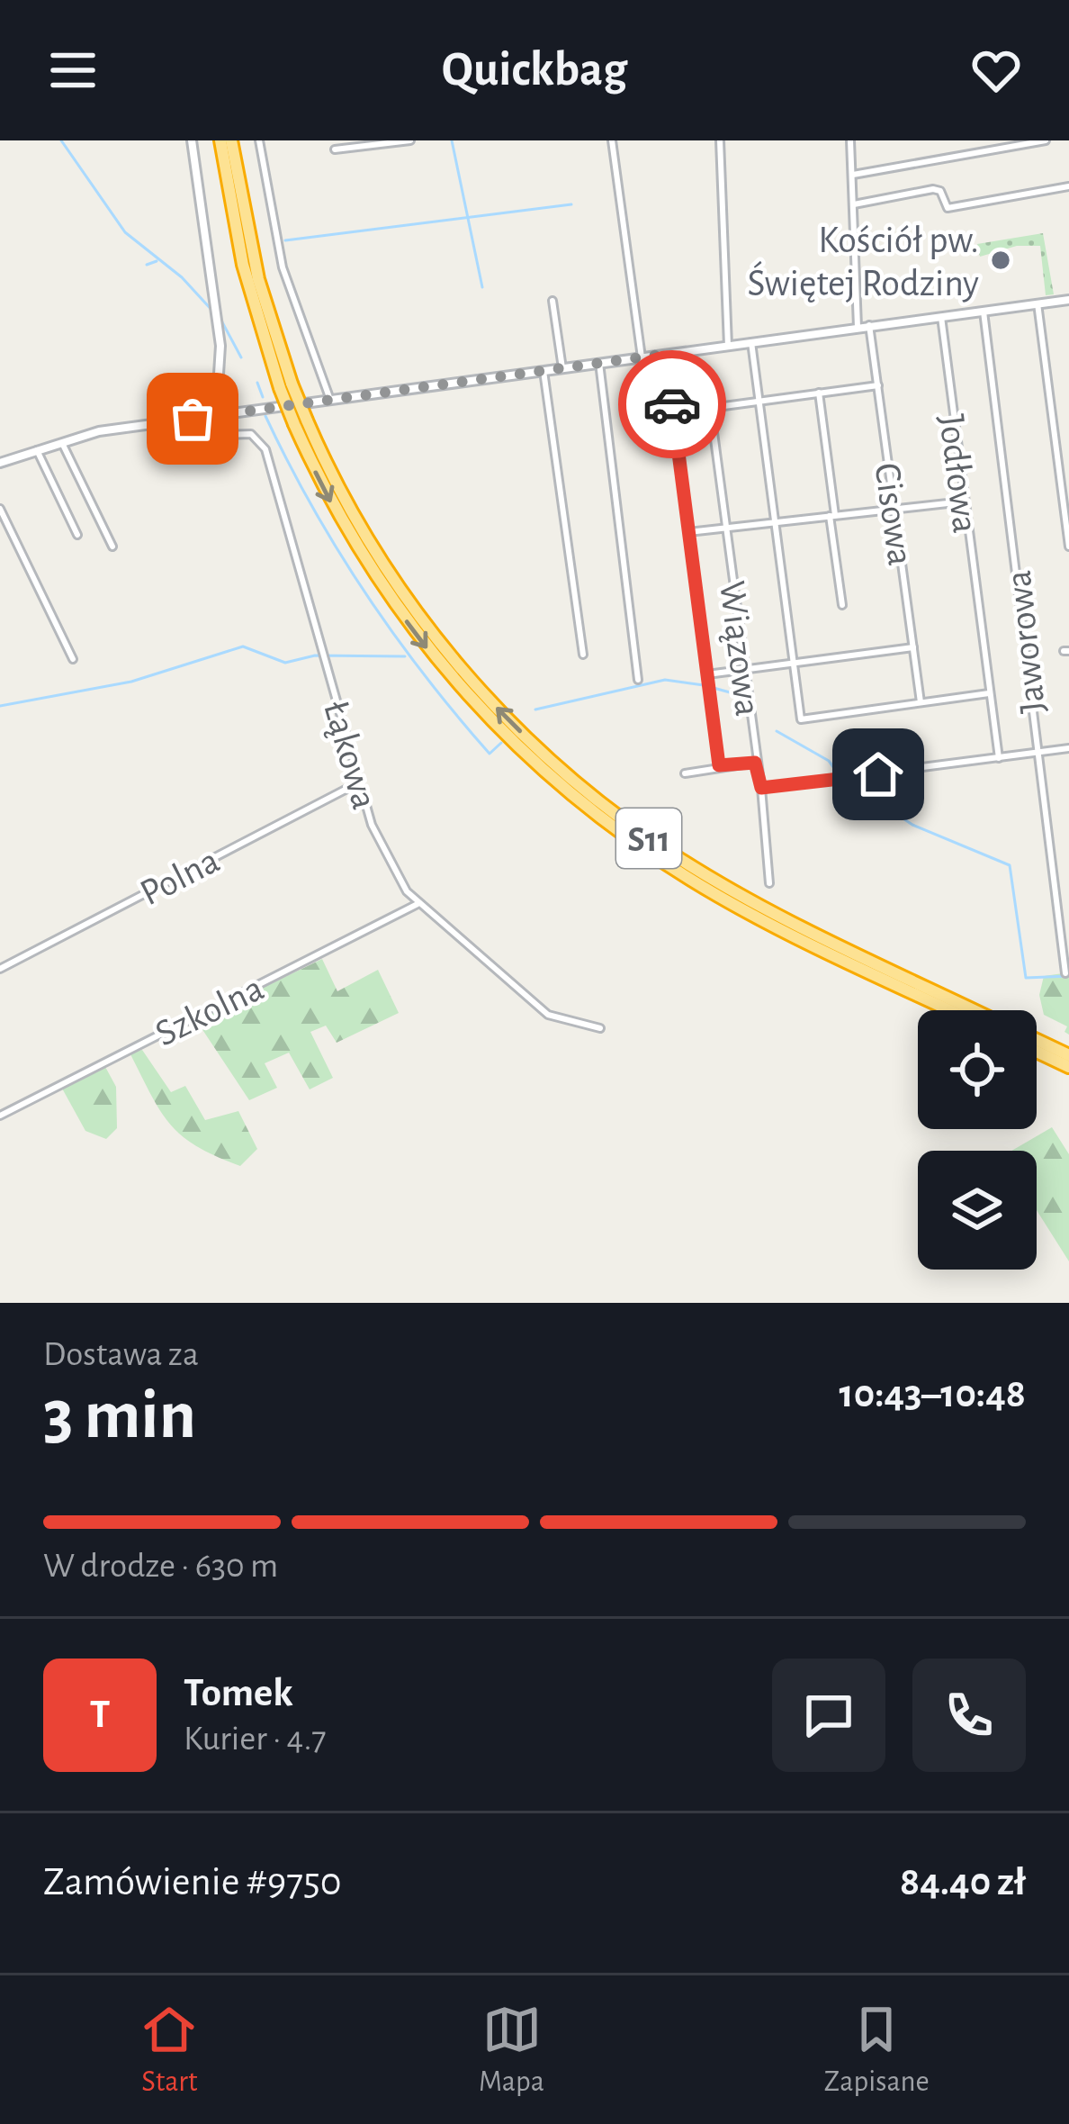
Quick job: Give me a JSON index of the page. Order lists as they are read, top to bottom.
{
  "streets": {
    "highway": ["S11"],
    "street": [
      "Jodłowa",
      "Cisowa",
      "Jaworowa",
      "Wiązowa",
      "Łąkowa",
      "Polna",
      "Szkolna"
    ]
  },
  "crossings": [
    ["Łąkowa", "Polna"],
    ["Łąkowa", "Szkolna"]
  ],
  "places": ["Kościół pw. Świętej Rodziny"],
  "page": {
    "header": "Quickbag",
    "heading": ["3 min", "Dostawa za", "10:43–10:48"],
    "panel": [
      "Tomek",
      "Kurier · 4.7",
      "Zamówienie #9750",
      "84.40 zł"
    ],
    "bar": "W drodze · 630 m",
    "round": "T",
    "tabs": ["Start", "Mapa", "Zapisane"]
  }
}
